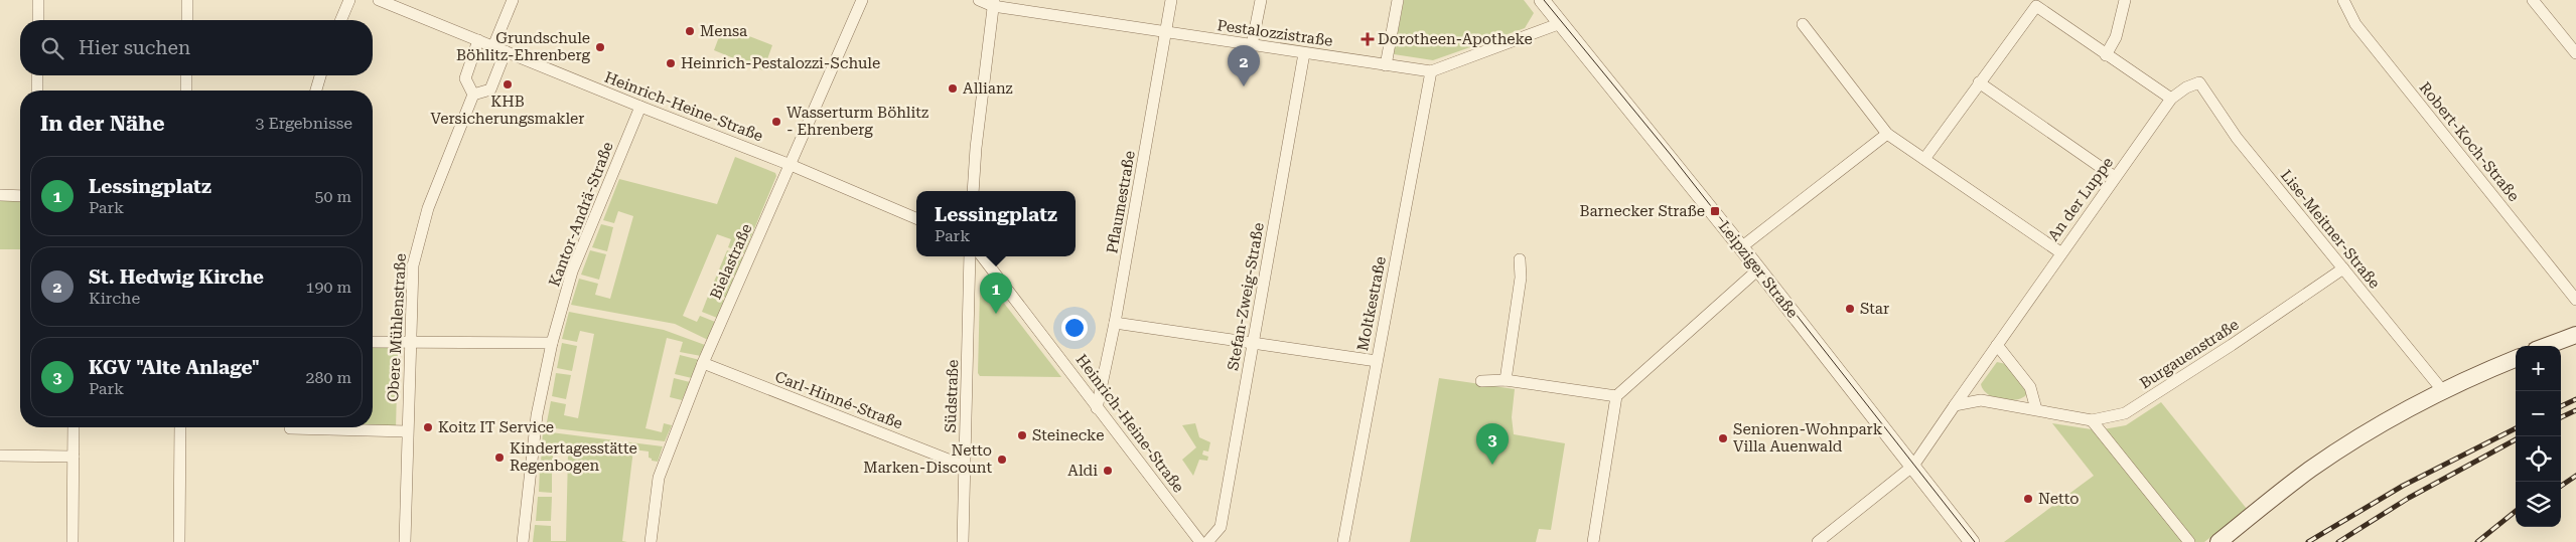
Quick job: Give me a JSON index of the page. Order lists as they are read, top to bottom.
{
  "streets": {
    "street": [
      "Pestalozzistraße",
      "Heinrich-Heine-Straße",
      "Robert-Koch-Straße",
      "An der Luppe",
      "Pflaumestraße",
      "Kantor-Andrä-Straße",
      "Lise-Meitner-Straße",
      "Bielastraße",
      "Leipziger Straße",
      "Stefan-Zweig-Straße",
      "Moltkestraße",
      "Obere Mühlenstraße",
      "Burgauenstraße",
      "Südstraße",
      "Carl-Hinné-Straße"
    ]
  },
  "crossings": [
    ["Pestalozzistraße", "Pflaumestraße"],
    ["Pestalozzistraße", "Leipziger Straße"],
    ["Pestalozzistraße", "Stefan-Zweig-Straße"],
    ["Pestalozzistraße", "Moltkestraße"],
    ["Heinrich-Heine-Straße", "Pflaumestraße"],
    ["Heinrich-Heine-Straße", "Kantor-Andrä-Straße"],
    ["Heinrich-Heine-Straße", "Bielastraße"],
    ["An der Luppe", "Lise-Meitner-Straße"],
    ["Lise-Meitner-Straße", "Burgauenstraße"],
    ["Bielastraße", "Carl-Hinné-Straße"],
    ["Südstraße", "Carl-Hinné-Straße"]
  ],
  "places": {
    "other": [
      "Mensa",
      "Grundschule Böhlitz-Ehrenberg",
      "Heinrich-Pestalozzi-Schule",
      "KHB Versicherungsmakler",
      "Allianz",
      "Wasserturm Böhlitz - Ehrenberg",
      "Star",
      "Koitz IT Service",
      "Steinecke",
      "Senioren-Wohnpark Villa Auenwald",
      "Kindertagesstätte Regenbogen",
      "Netto Marken-Discount",
      "Aldi",
      "Netto"
    ],
    "health": ["Dorotheen-Apotheke"],
    "transit": ["Barnecker Straße"]
  },
  "page": {
    "search": "Hier suchen",
    "pins": ["2", "1", "3"],
    "heading": ["In der Nähe", "3 Ergebnisse"],
    "list": [
      {
        "mark": "1",
        "name": "Lessingplatz",
        "note": "Park",
        "value": "50 m"
      },
      {
        "mark": "2",
        "name": "St. Hedwig Kirche",
        "note": "Kirche",
        "value": "190 m"
      },
      {
        "mark": "3",
        "name": "KGV \"Alte Anlage\"",
        "note": "Park",
        "value": "280 m"
      }
    ],
    "popup": ["Lessingplatz", "Park"],
    "map_buttons": ["+", "−"]
  }
}
